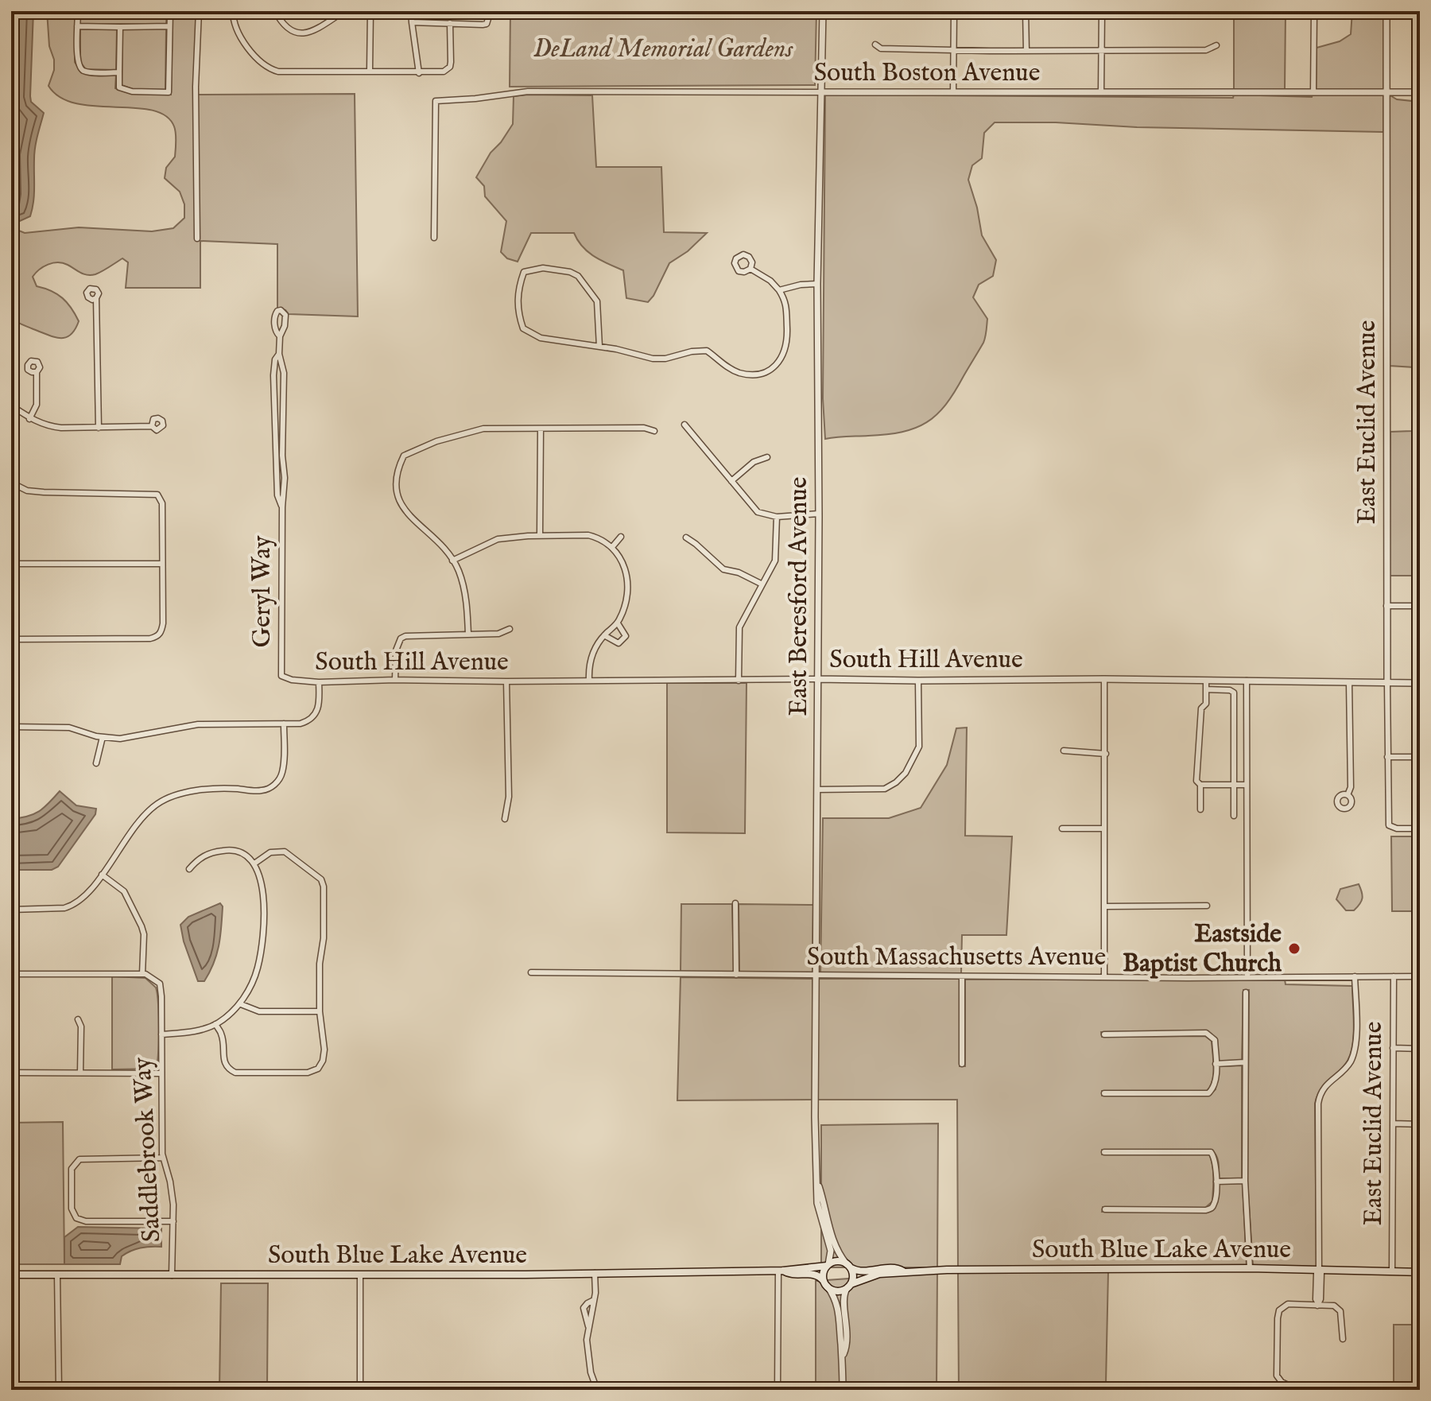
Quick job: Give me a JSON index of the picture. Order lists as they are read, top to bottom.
{
  "streets": {
    "main road": ["South Blue Lake Avenue"],
    "street": [
      "South Boston Avenue",
      "East Euclid Avenue",
      "Geryl Way",
      "East Beresford Avenue",
      "South Hill Avenue",
      "South Massachusetts Avenue",
      "Saddlebrook Way"
    ]
  },
  "crossings": [
    ["South Boston Avenue", "East Euclid Avenue"],
    ["South Boston Avenue", "East Beresford Avenue"],
    ["East Euclid Avenue", "South Hill Avenue"],
    ["East Euclid Avenue", "South Massachusetts Avenue"],
    ["East Euclid Avenue", "South Blue Lake Avenue"],
    ["Geryl Way", "South Hill Avenue"],
    ["East Beresford Avenue", "South Hill Avenue"],
    ["East Beresford Avenue", "South Massachusetts Avenue"],
    ["East Beresford Avenue", "South Blue Lake Avenue"],
    ["Saddlebrook Way", "South Blue Lake Avenue"]
  ],
  "parks": ["DeLand Memorial Gardens"],
  "places": ["Eastside Baptist Church"]
}
